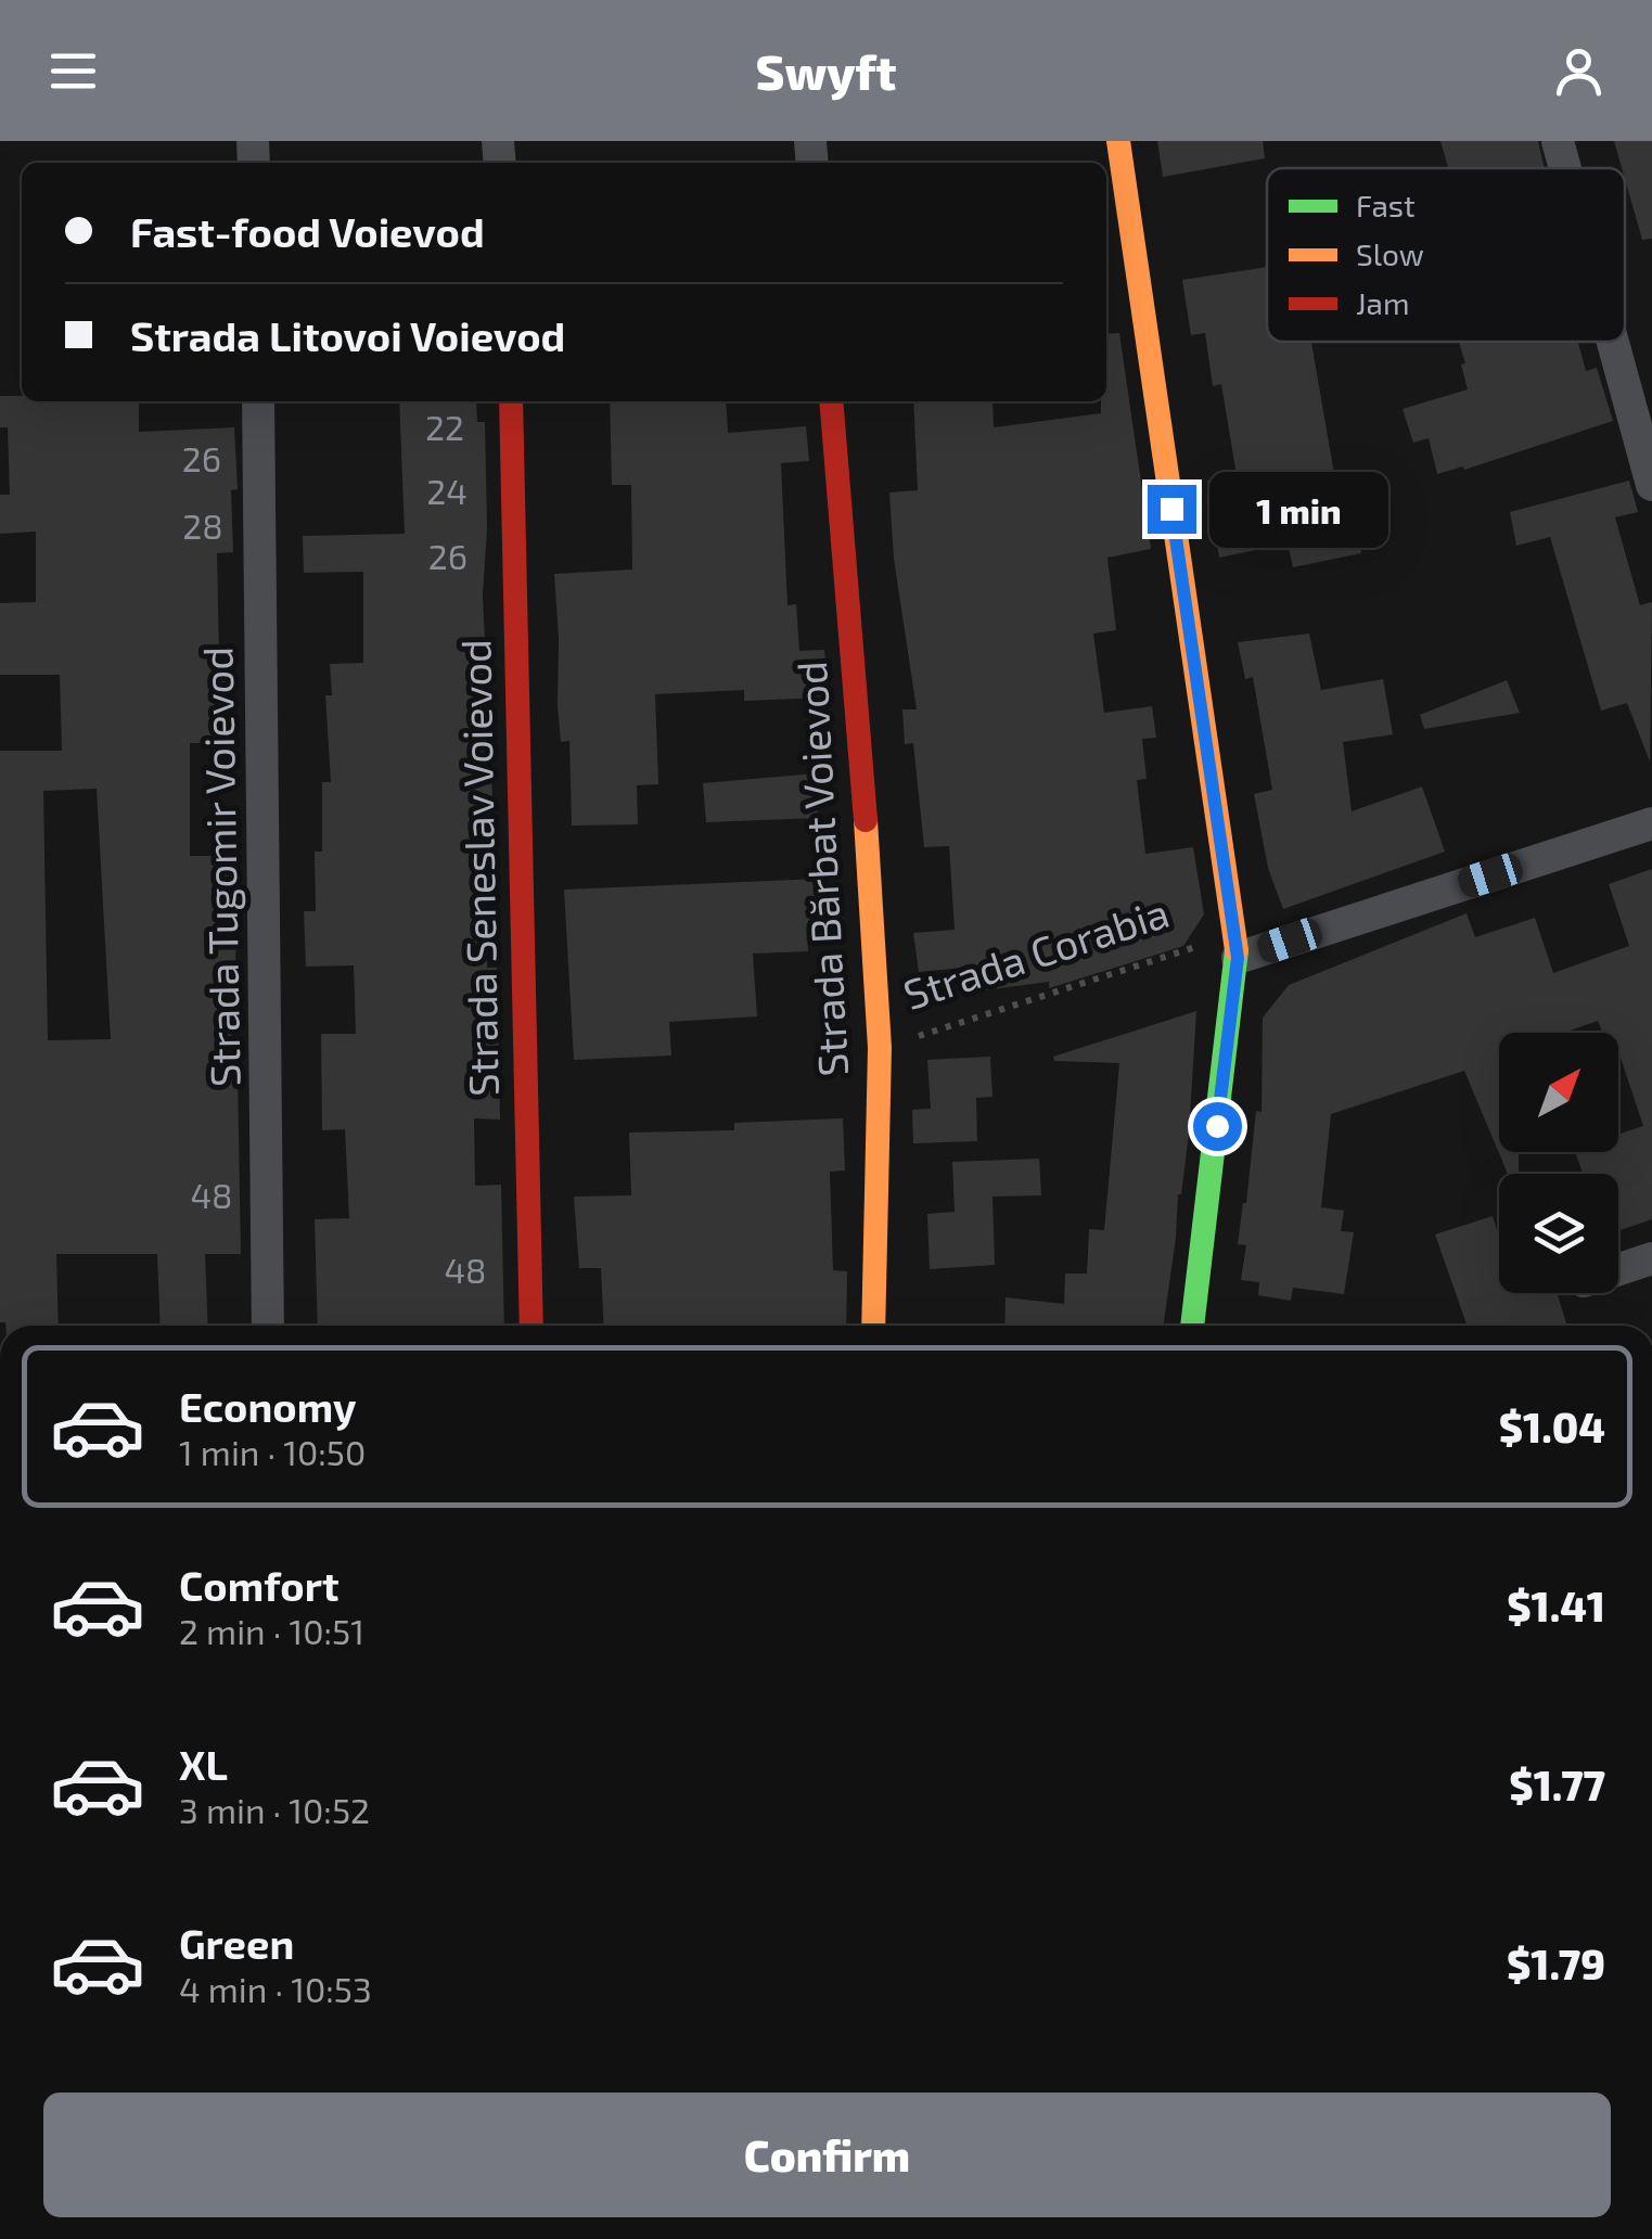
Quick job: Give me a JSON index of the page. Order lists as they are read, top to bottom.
{
  "streets": {
    "street": ["Strada Tugomir Voievod", "Strada Seneslav Voievod", "Strada Bărbat Voievod"],
    "path": ["Strada Corabia"]
  },
  "crossings": [
    ["Strada Bărbat Voievod", "Strada Corabia"]
  ],
  "house_numbers": [
    "22",
    "26",
    "24",
    "28",
    "26",
    "48",
    "48"
  ],
  "legend": ["Fast", "Slow", "Jam"],
  "north": "top right",
  "page": {
    "header": "Swyft",
    "banner": ["Fast-food Voievod", "Strada Litovoi Voievod"],
    "bubble": "1 min",
    "list": [
      {
        "name": "Economy",
        "note": "1 min · 10:50",
        "value": "$1.04"
      },
      {
        "name": "Comfort",
        "note": "2 min · 10:51",
        "value": "$1.41"
      },
      {
        "name": "XL",
        "note": "3 min · 10:52",
        "value": "$1.77"
      },
      {
        "name": "Green",
        "note": "4 min · 10:53",
        "value": "$1.79"
      }
    ],
    "buttons": "Confirm"
  }
}
